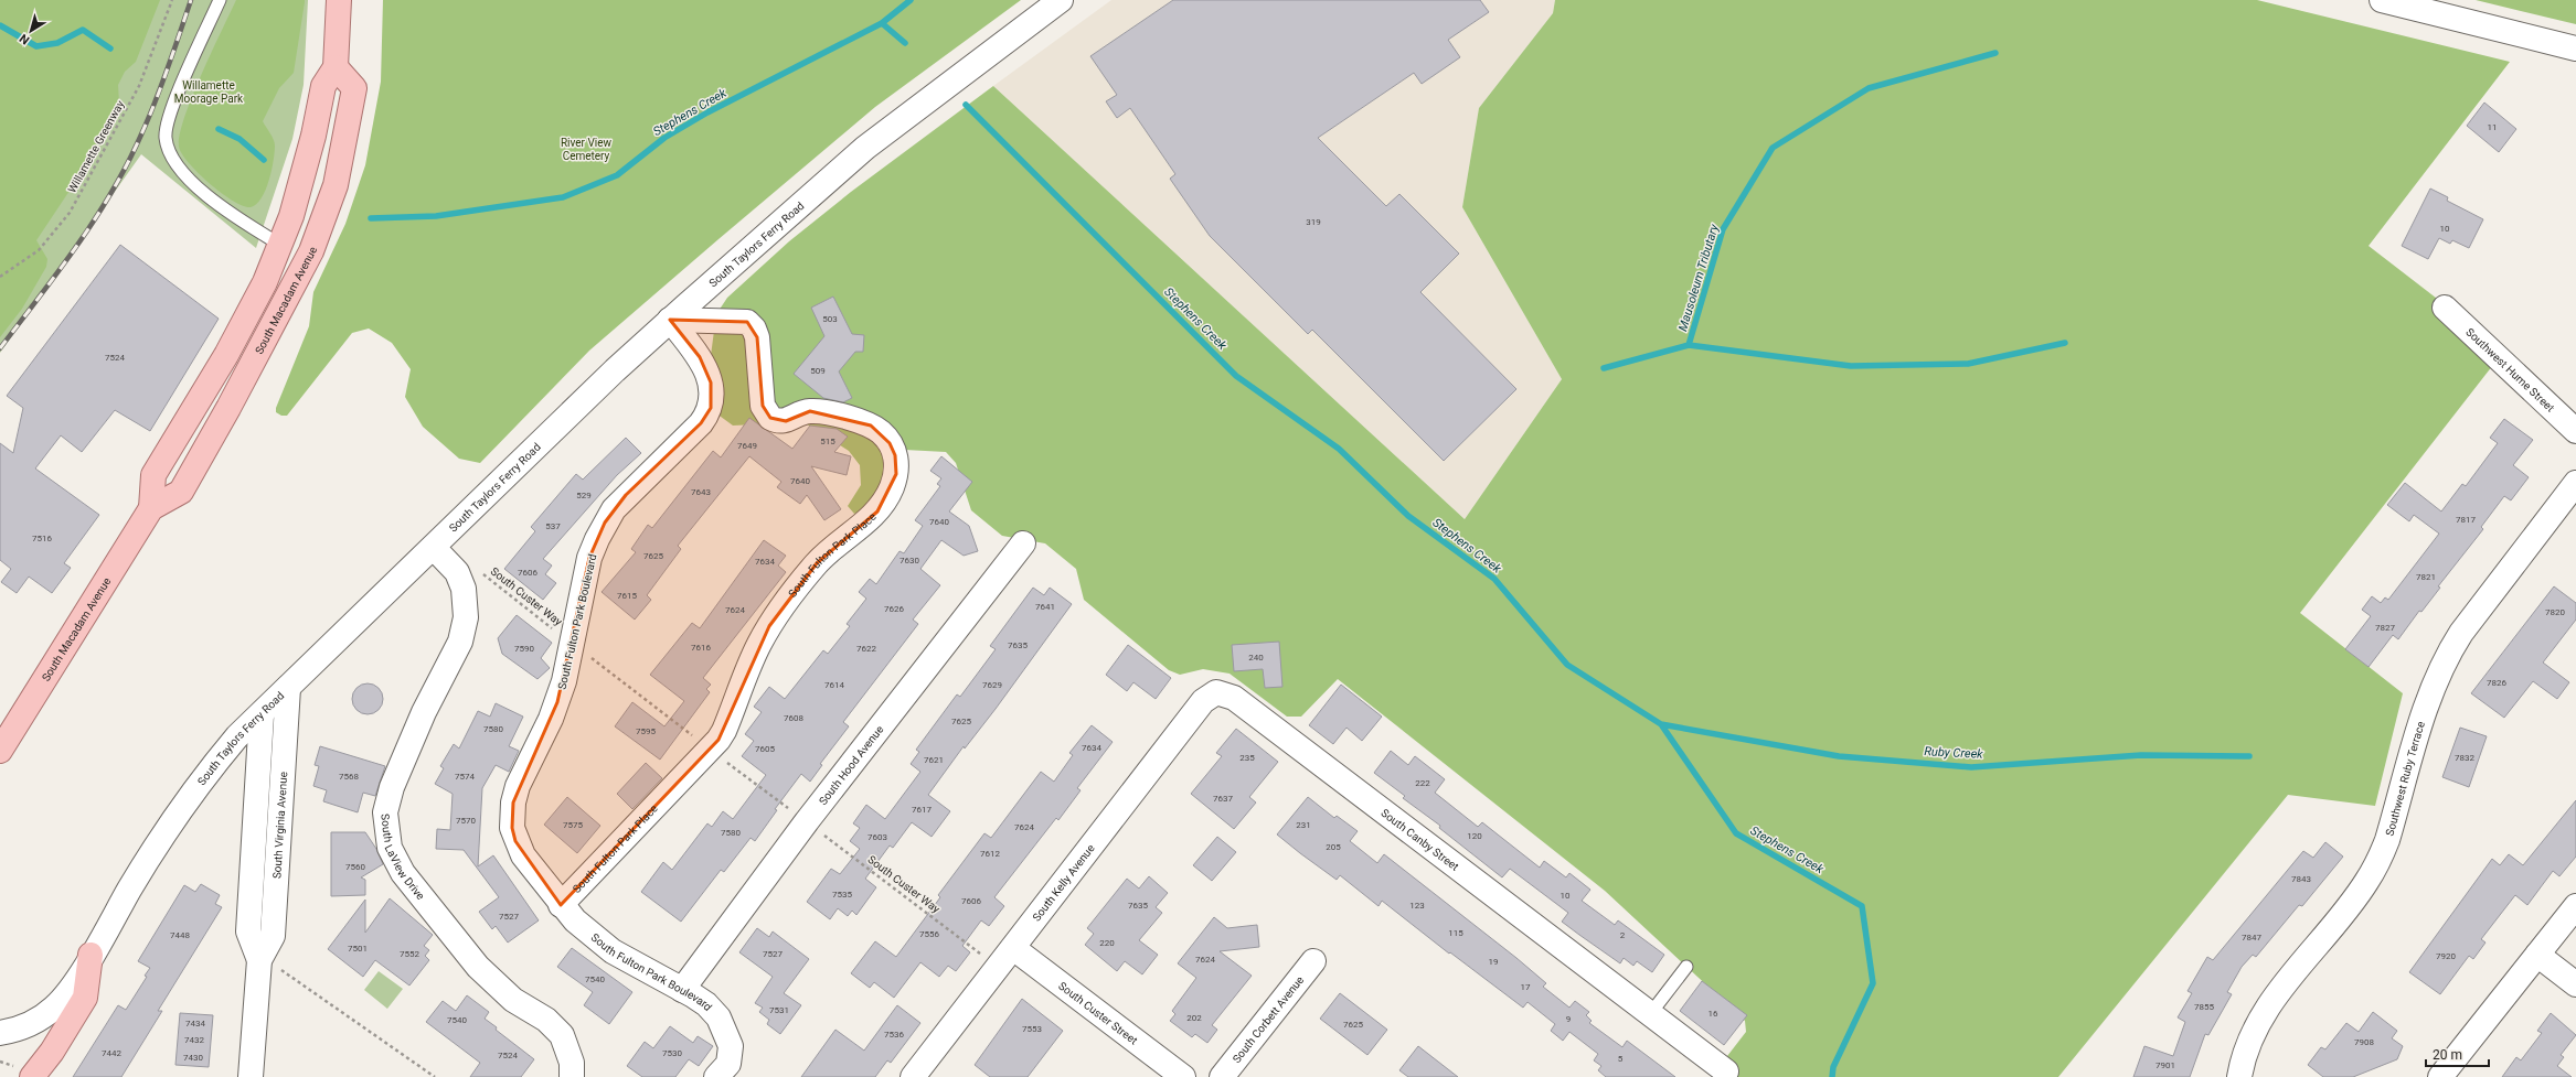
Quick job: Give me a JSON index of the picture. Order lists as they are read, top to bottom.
{
  "streets": {
    "main road": ["South Macadam Avenue"],
    "street": [
      "South Taylors Ferry Road",
      "Southwest Hume Street",
      "South Fulton Park Place",
      "South Fulton Park Boulevard",
      "South Hood Avenue",
      "Southwest Ruby Terrace",
      "South Virginia Avenue",
      "South Canby Street",
      "South LaView Drive",
      "South Kelly Avenue",
      "South Custer Street",
      "South Corbett Avenue"
    ],
    "path": ["Willamette Greenway", "South Custer Way"]
  },
  "crossings": [
    ["South Taylors Ferry Road", "South Fulton Park Place"],
    ["South Taylors Ferry Road", "South Fulton Park Boulevard"],
    ["South Taylors Ferry Road", "South Virginia Avenue"],
    ["South Taylors Ferry Road", "South LaView Drive"],
    ["South Fulton Park Place", "South Fulton Park Boulevard"],
    ["South Custer Way", "South LaView Drive"],
    ["South Fulton Park Boulevard", "South Hood Avenue"],
    ["South Canby Street", "South Kelly Avenue"],
    ["South Kelly Avenue", "South Custer Street"]
  ],
  "water": ["Stephens Creek", "Mausoleum Tributary", "Ruby Creek"],
  "parks": ["Willamette Moorage Park", "River View Cemetery"],
  "house_numbers": [
    "11",
    "319",
    "10",
    "503",
    "7524",
    "509",
    "515",
    "7649",
    "7640",
    "7643",
    "529",
    "7817",
    "7640",
    "537",
    "7516",
    "7625",
    "7630",
    "7634",
    "7606",
    "7821",
    "7615",
    "7641",
    "7626",
    "7624",
    "7820",
    "7827",
    "7635",
    "7616",
    "7590",
    "7622",
    "240",
    "7826",
    "7614",
    "7629",
    "7608",
    "7625",
    "7580",
    "7595",
    "7634",
    "7605",
    "235",
    "7832",
    "7621",
    "7568",
    "7574",
    "222",
    "7637",
    "7617",
    "7570",
    "7575",
    "231",
    "7624",
    "7580",
    "120",
    "7603",
    "205",
    "7612",
    "7560",
    "7843",
    "7535",
    "10",
    "7606",
    "7635",
    "123",
    "7527",
    "115",
    "7556",
    "7448",
    "2",
    "7847",
    "220",
    "7501",
    "7552",
    "7527",
    "7920",
    "7624",
    "19",
    "7540",
    "17",
    "7855",
    "7531",
    "16",
    "202",
    "9",
    "7540",
    "7434",
    "7625",
    "7553",
    "7536",
    "7432",
    "7908",
    "7442",
    "7530",
    "7524",
    "7430",
    "5",
    "7901"
  ],
  "scale_bar": "20 m",
  "north": "bottom left"
}
